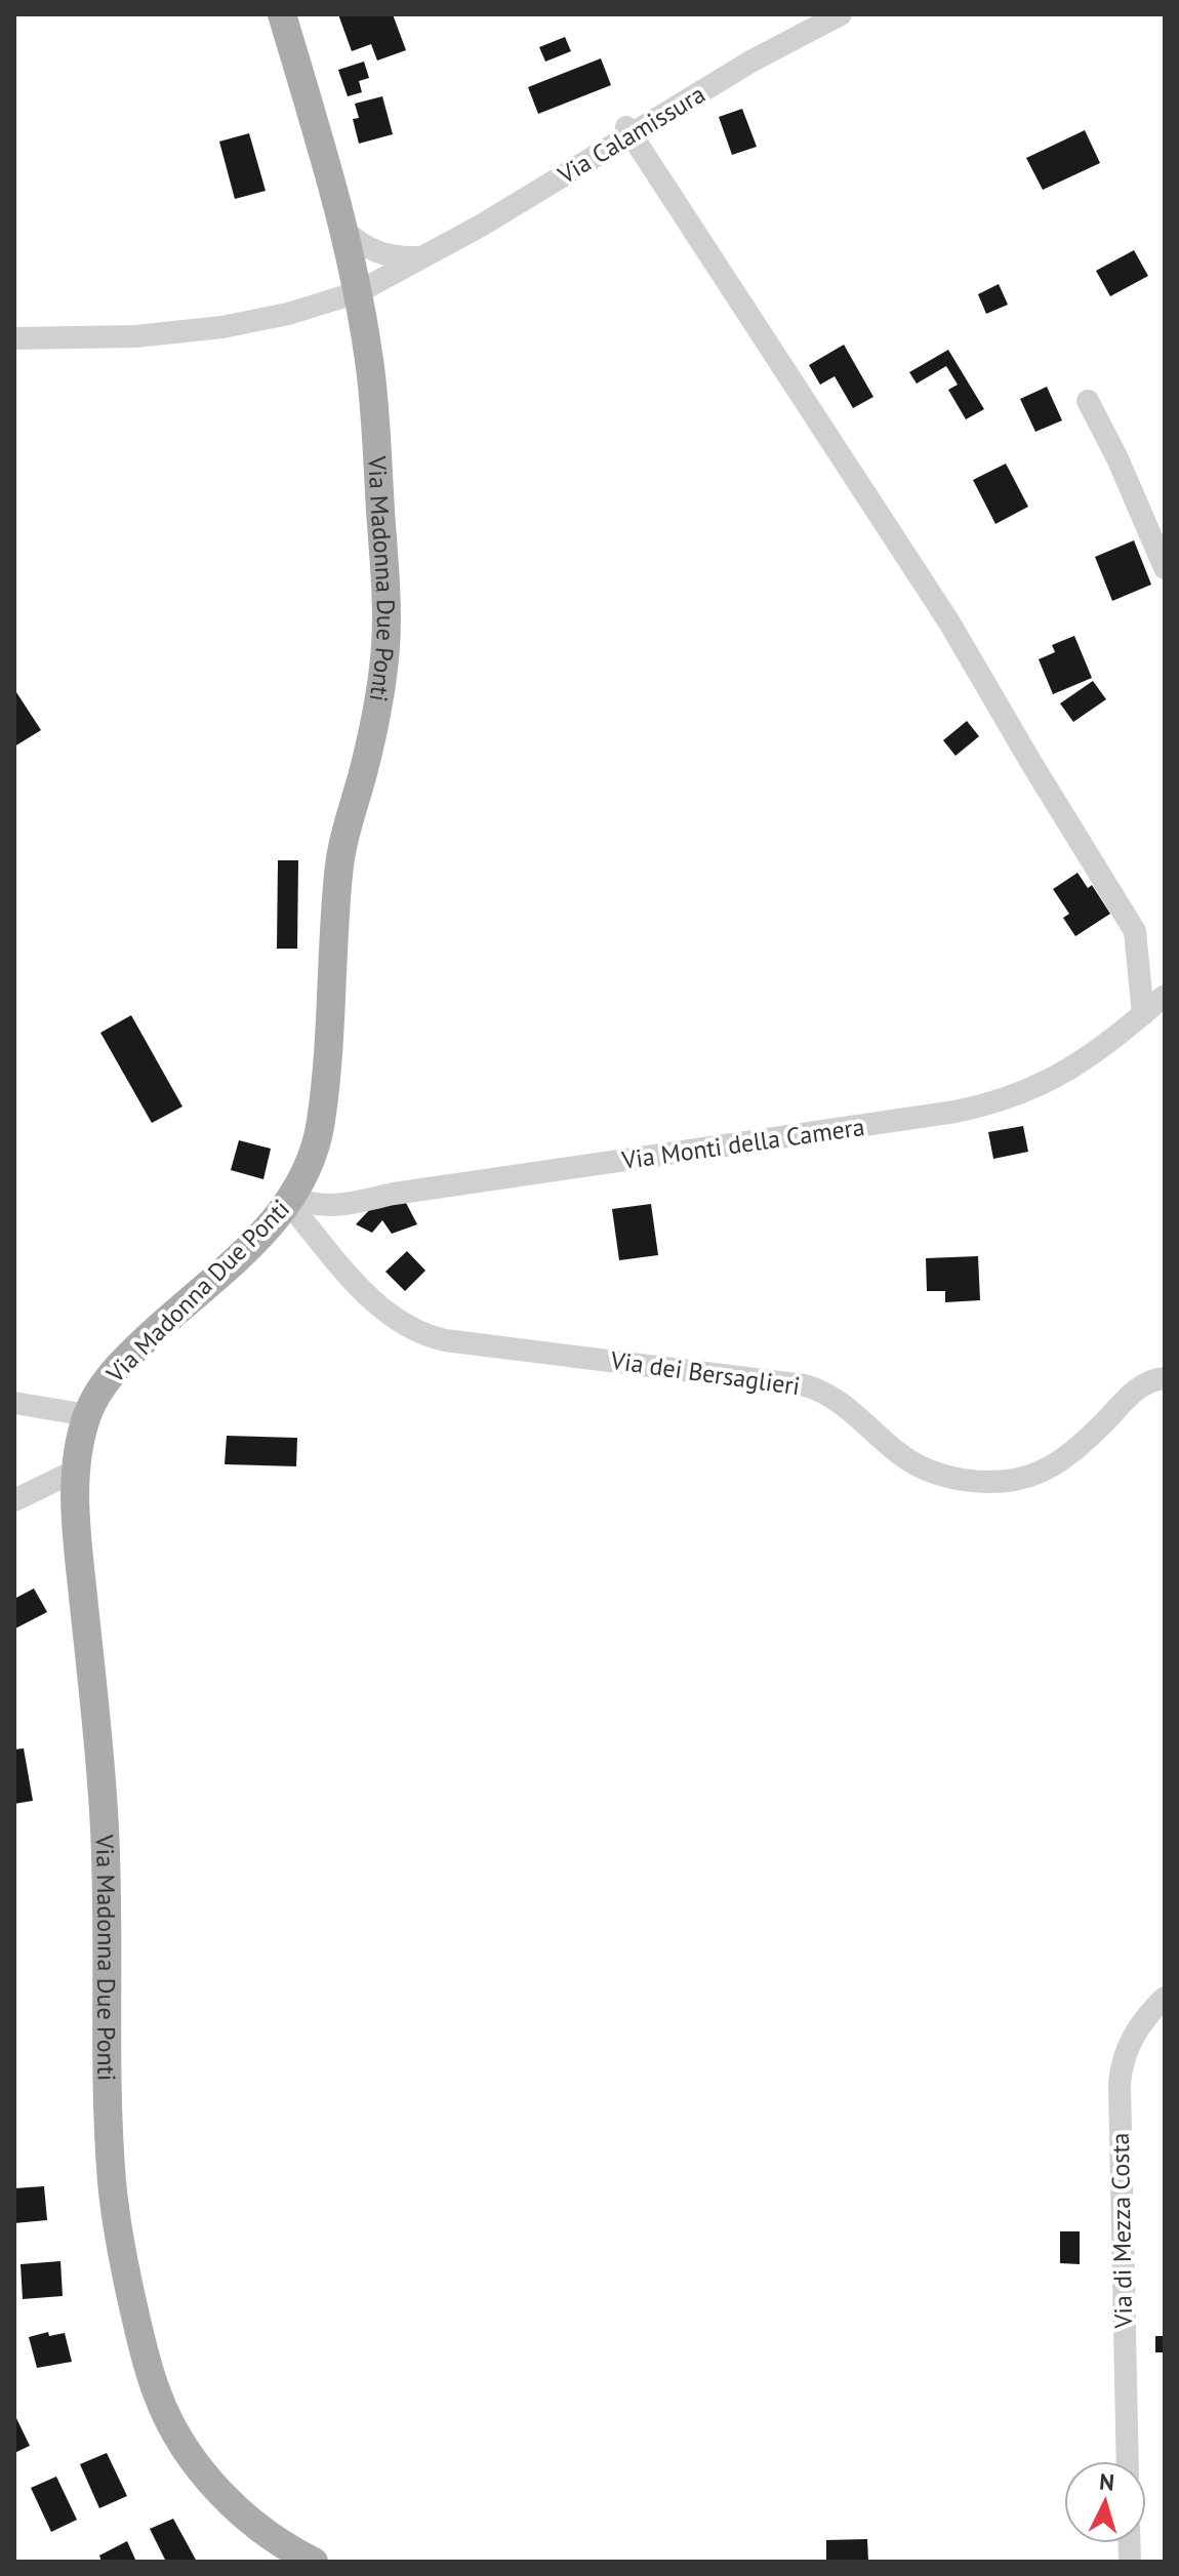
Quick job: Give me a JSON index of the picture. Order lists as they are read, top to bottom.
{
  "streets": {
    "main road": ["Via Madonna Due Ponti"],
    "street": [
      "Via Calamissura",
      "Via Monti della Camera",
      "Via dei Bersaglieri",
      "Via di Mezza Costa"
    ]
  },
  "crossings": [
    ["Via Calamissura", "Via Madonna Due Ponti"],
    ["Via Madonna Due Ponti", "Via Monti della Camera"],
    ["Via Madonna Due Ponti", "Via dei Bersaglieri"],
    ["Via Monti della Camera", "Via dei Bersaglieri"]
  ],
  "north": "top"
}
